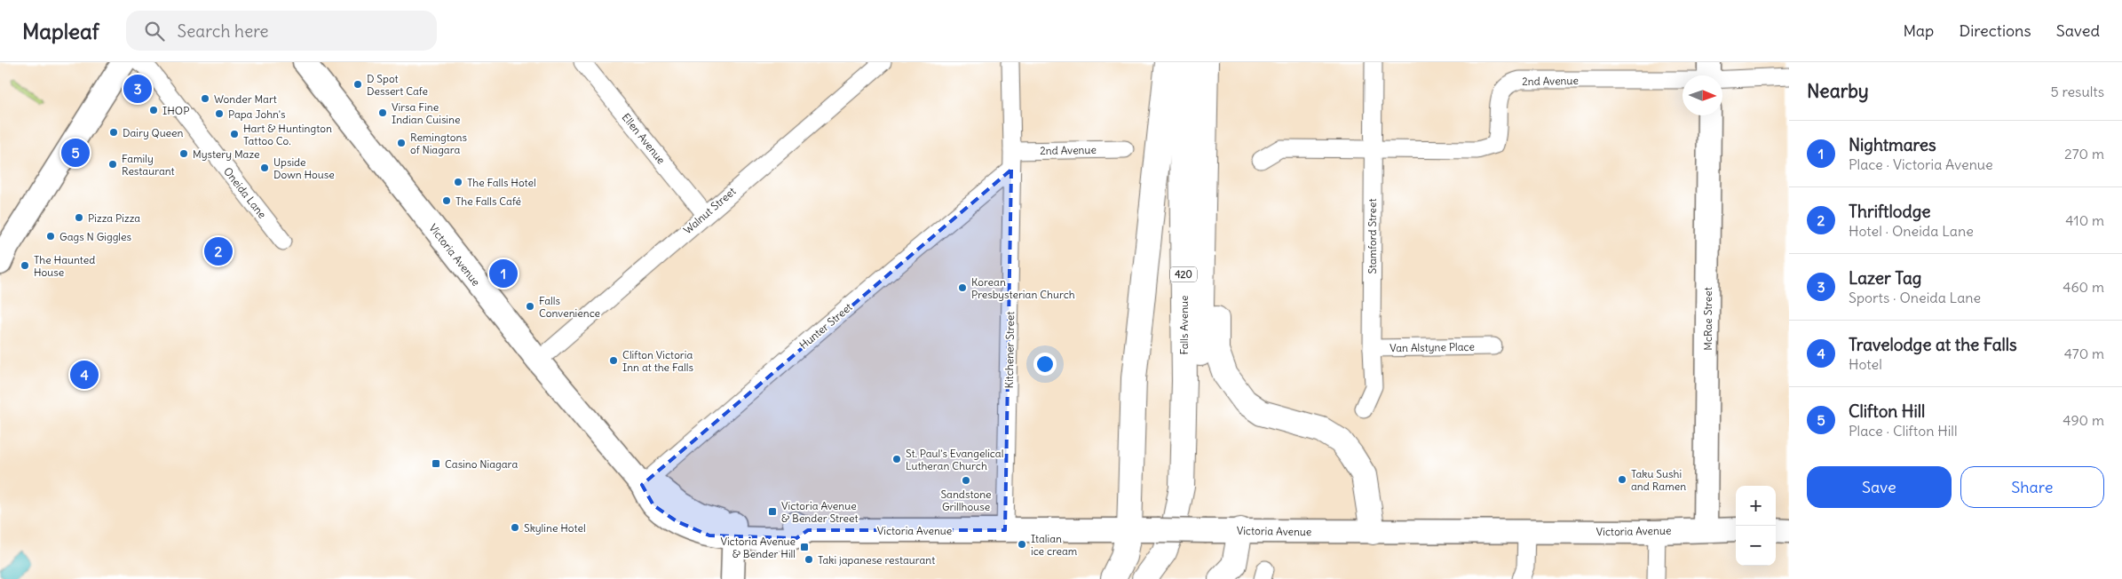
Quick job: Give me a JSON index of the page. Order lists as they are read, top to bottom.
{
  "streets": {
    "highway": ["420", "Falls Avenue"],
    "main road": ["Victoria Avenue", "McRae Street"],
    "street": [
      "2nd Avenue",
      "Ellen Avenue",
      "Oneida Lane",
      "Walnut Street",
      "Stamford Street",
      "Hunter Street",
      "Van Alstyne Place",
      "Kitchener Street"
    ]
  },
  "crossings": [
    ["2nd Avenue", "Stamford Street"],
    ["2nd Avenue", "Kitchener Street"],
    ["Ellen Avenue", "Walnut Street"],
    ["Walnut Street", "Victoria Avenue"],
    ["Stamford Street", "Van Alstyne Place"],
    ["Victoria Avenue", "McRae Street"],
    ["Victoria Avenue", "Hunter Street"],
    ["Victoria Avenue", "Kitchener Street"],
    ["Hunter Street", "Kitchener Street"]
  ],
  "places": {
    "other": [
      "D Spot Dessert Cafe",
      "Wonder Mart",
      "IHOP",
      "Virsa Fine Indian Cuisine",
      "Papa John's",
      "Dairy Queen",
      "Hart & Huntington Tattoo Co.",
      "Remingtons of Niagara",
      "Mystery Maze",
      "Family Restaurant",
      "Upside Down House",
      "The Falls Hotel",
      "The Falls Café",
      "Pizza Pizza",
      "Gags N Giggles",
      "The Haunted House",
      "Korean Presbysterian Church",
      "Falls Convenience",
      "Clifton Victoria Inn at the Falls",
      "St. Paul's Evangelical Lutheran Church",
      "Taku Sushi and Ramen",
      "Sandstone Grillhouse",
      "Skyline Hotel",
      "Italian ice cream",
      "Taki japanese restaurant"
    ],
    "transit": ["Casino Niagara", "Victoria Avenue & Bender Street", "Victoria Avenue & Bender Hill"]
  },
  "north": "right",
  "page": {
    "header": "Mapleaf",
    "search": "Search here",
    "nav": ["Map", "Directions", "Saved"],
    "heading": ["Nearby", "5 results"],
    "pins": [
      "3",
      "5",
      "2",
      "1",
      "4"
    ],
    "list": [
      {
        "mark": "1",
        "name": "Nightmares",
        "note": "Place · Victoria Avenue",
        "value": "270 m"
      },
      {
        "mark": "2",
        "name": "Thriftlodge",
        "note": "Hotel · Oneida Lane",
        "value": "410 m"
      },
      {
        "mark": "3",
        "name": "Lazer Tag",
        "note": "Sports · Oneida Lane",
        "value": "460 m"
      },
      {
        "mark": "4",
        "name": "Travelodge at the Falls",
        "note": "Hotel",
        "value": "470 m"
      },
      {
        "mark": "5",
        "name": "Clifton Hill",
        "note": "Place · Clifton Hill",
        "value": "490 m"
      }
    ],
    "buttons": ["Save", "Share"],
    "map_buttons": ["+", "−"]
  }
}
